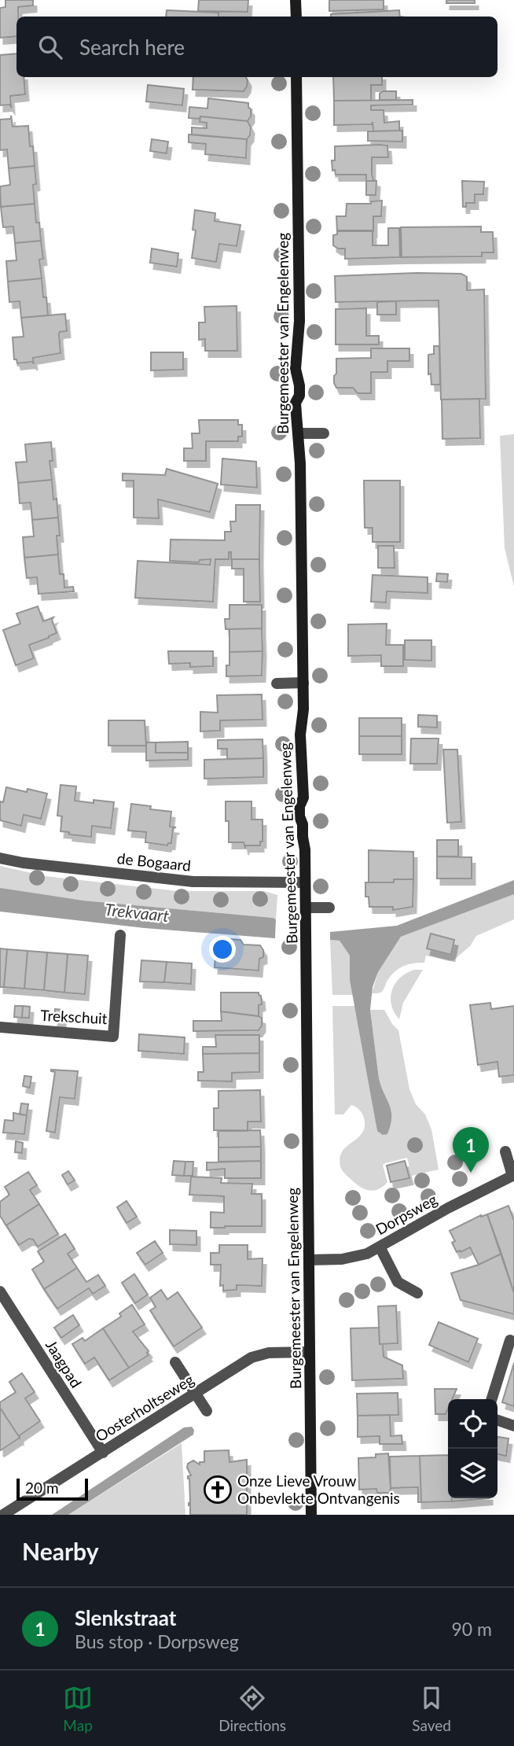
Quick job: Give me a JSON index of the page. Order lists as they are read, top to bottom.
{
  "streets": {
    "street": [
      "Burgemeester van Engelenweg",
      "de Bogaard",
      "Trekschuit",
      "Dorpsweg",
      "Jaagpad",
      "Oosterholtseweg"
    ]
  },
  "crossings": [
    ["Burgemeester van Engelenweg", "de Bogaard"],
    ["Burgemeester van Engelenweg", "Dorpsweg"],
    ["Burgemeester van Engelenweg", "Oosterholtseweg"],
    ["Jaagpad", "Oosterholtseweg"]
  ],
  "water": ["Trekvaart"],
  "places": {
    "church": ["Onze Lieve Vrouw Onbevlekte Ontvangenis"]
  },
  "scale_bar": "20 m",
  "page": {
    "search": "Search here",
    "pins": "1",
    "scale": "20 m",
    "heading": "Nearby",
    "list": [
      {
        "mark": "1",
        "name": "Slenkstraat",
        "note": "Bus stop · Dorpsweg",
        "value": "90 m"
      }
    ],
    "nav": ["Map", "Directions", "Saved"]
  }
}
